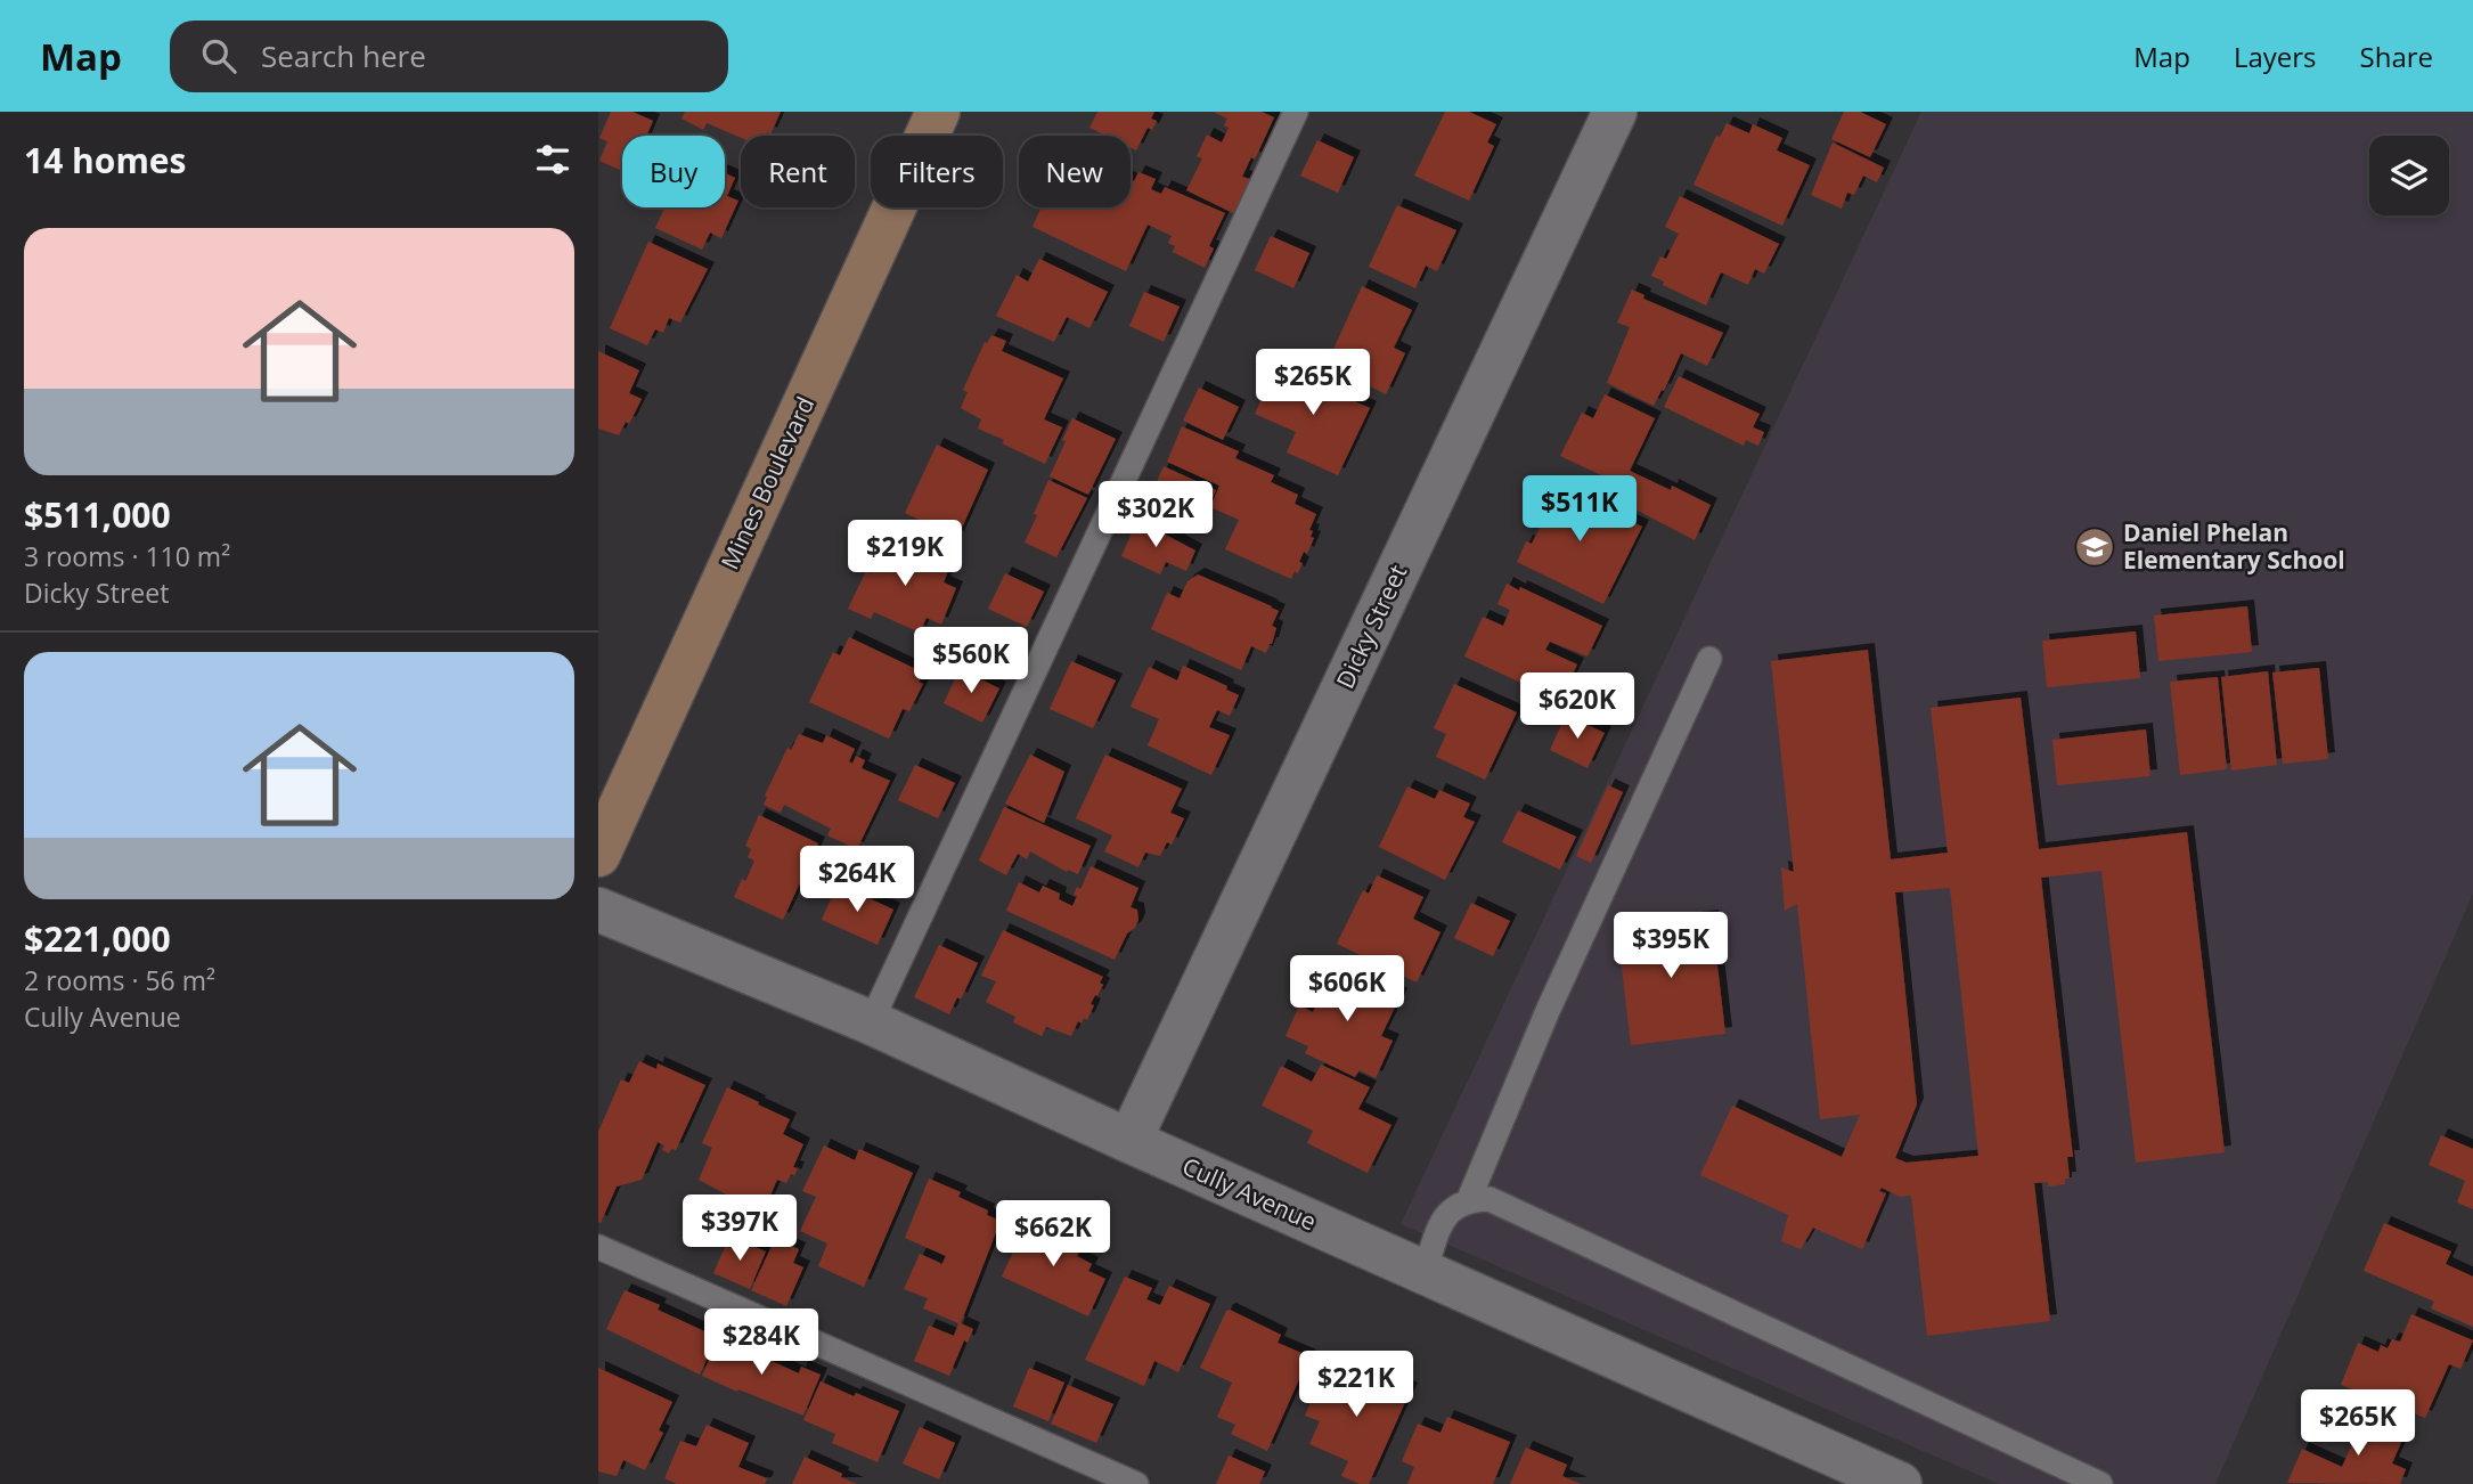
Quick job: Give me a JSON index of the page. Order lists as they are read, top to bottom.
{
  "streets": {
    "street": ["Mines Boulevard", "Dicky Street", "Cully Avenue"]
  },
  "crossings": [
    ["Dicky Street", "Cully Avenue"]
  ],
  "places": {
    "school or university": ["Daniel Phelan Elementary School"]
  },
  "page": {
    "header": "Map",
    "search": "Search here",
    "nav": ["Map", "Layers", "Share"],
    "heading": "14 homes",
    "chip": [
      "Buy",
      "Rent",
      "Filters",
      "New"
    ],
    "list": [
      {
        "name": "$511,000",
        "note": "3 rooms · 110 m² · Dicky Street"
      },
      {
        "name": "$221,000",
        "note": "2 rooms · 56 m² · Cully Avenue"
      }
    ],
    "price": [
      "$265K",
      "$511K",
      "$302K",
      "$219K",
      "$560K",
      "$620K",
      "$264K",
      "$395K",
      "$606K",
      "$397K",
      "$662K",
      "$284K",
      "$221K",
      "$265K"
    ]
  }
}
